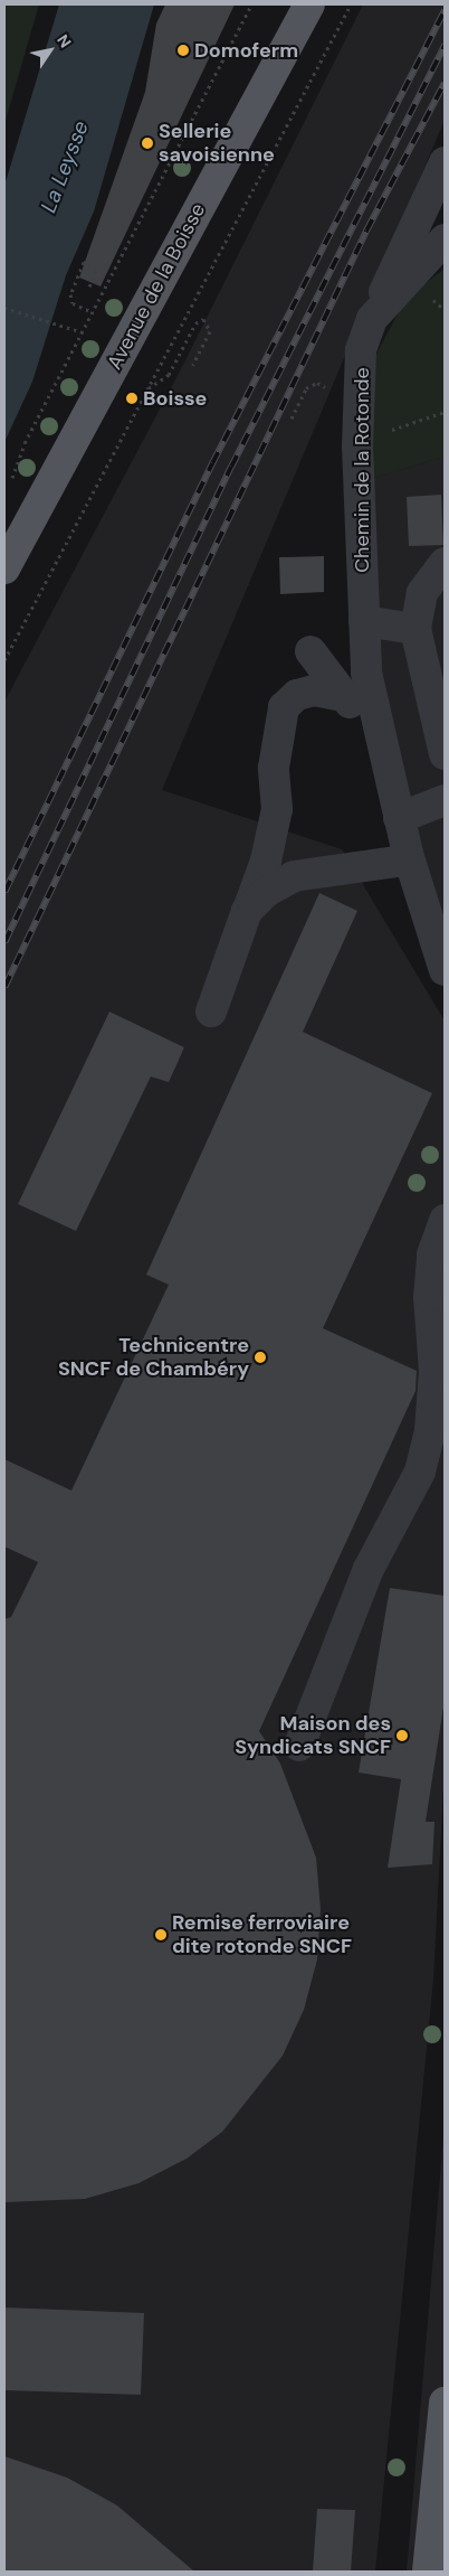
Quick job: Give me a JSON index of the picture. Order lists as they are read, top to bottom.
{
  "streets": {
    "main road": ["Avenue de la Boisse"],
    "street": ["Chemin de la Rotonde"]
  },
  "water": ["La Leysse"],
  "places": [
    "Domoferm",
    "Sellerie savoisienne",
    "Boisse",
    "Technicentre SNCF de Chambéry",
    "Maison des Syndicats SNCF",
    "Remise ferroviaire dite rotonde SNCF"
  ],
  "north": "top right"
}
